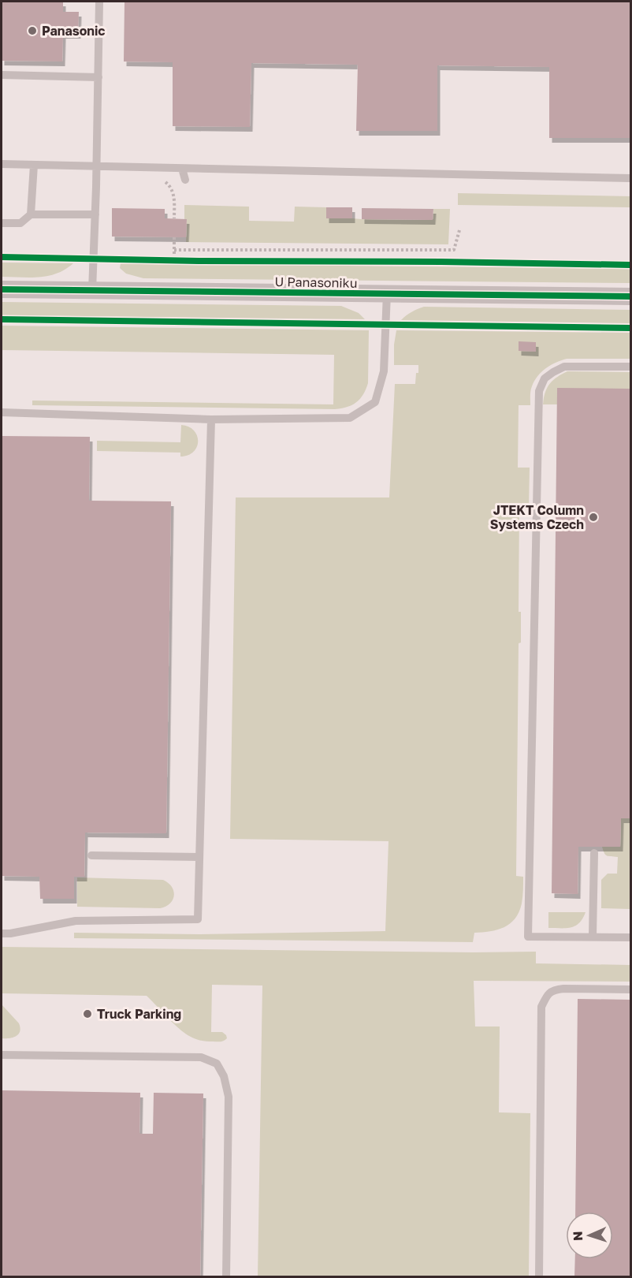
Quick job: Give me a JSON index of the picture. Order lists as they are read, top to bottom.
{
  "streets": {
    "street": ["U Panasoniku"]
  },
  "places": ["Panasonic", "JTEKT Column Systems Czech", "Truck Parking"],
  "north": "left"
}
